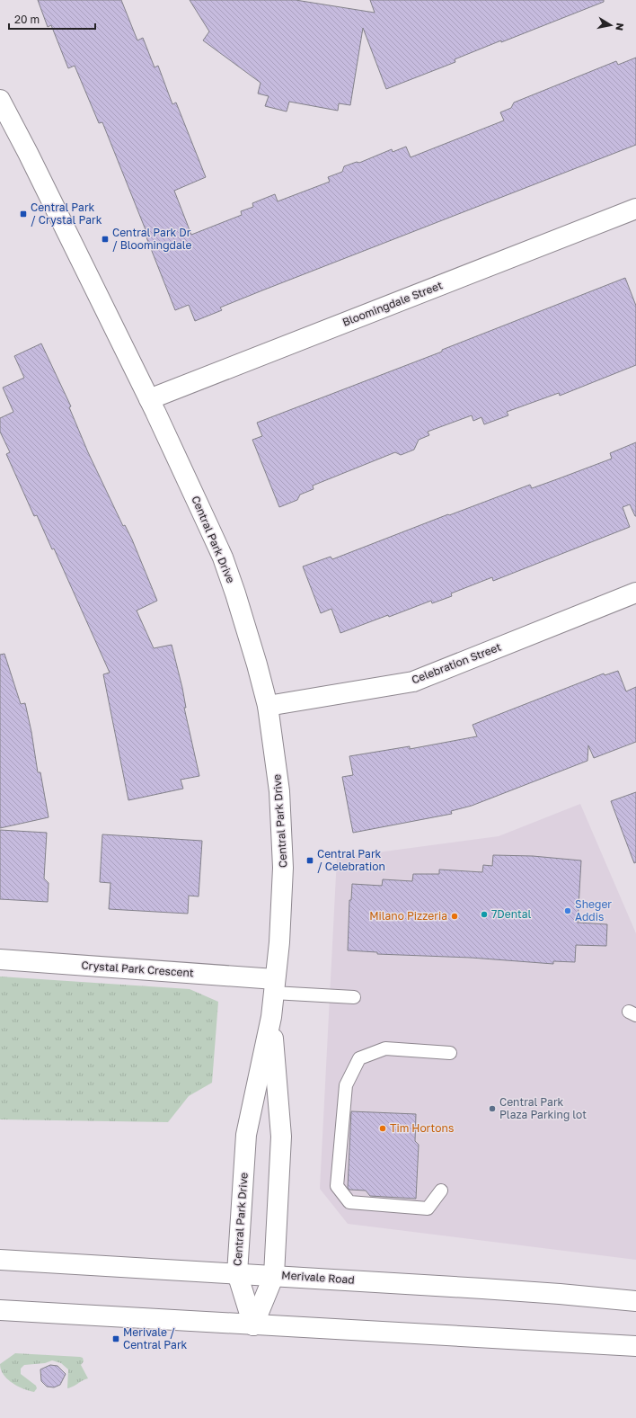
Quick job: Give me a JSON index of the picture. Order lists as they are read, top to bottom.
{
  "streets": {
    "street": [
      "Bloomingdale Street",
      "Central Park Drive",
      "Celebration Street",
      "Crystal Park Crescent",
      "Merivale Road"
    ]
  },
  "crossings": [
    ["Bloomingdale Street", "Central Park Drive"],
    ["Central Park Drive", "Celebration Street"],
    ["Central Park Drive", "Crystal Park Crescent"],
    ["Central Park Drive", "Merivale Road"]
  ],
  "places": {
    "transit": [
      "Central Park / Crystal Park",
      "Central Park Dr / Bloomingdale",
      "Central Park / Celebration",
      "Merivale / Central Park"
    ],
    "other": [
      "Sheger Addis",
      "7Dental",
      "Milano Pizzeria",
      "Central Park Plaza Parking lot",
      "Tim Hortons"
    ]
  },
  "scale_bar": "20 m",
  "north": "right"
}
